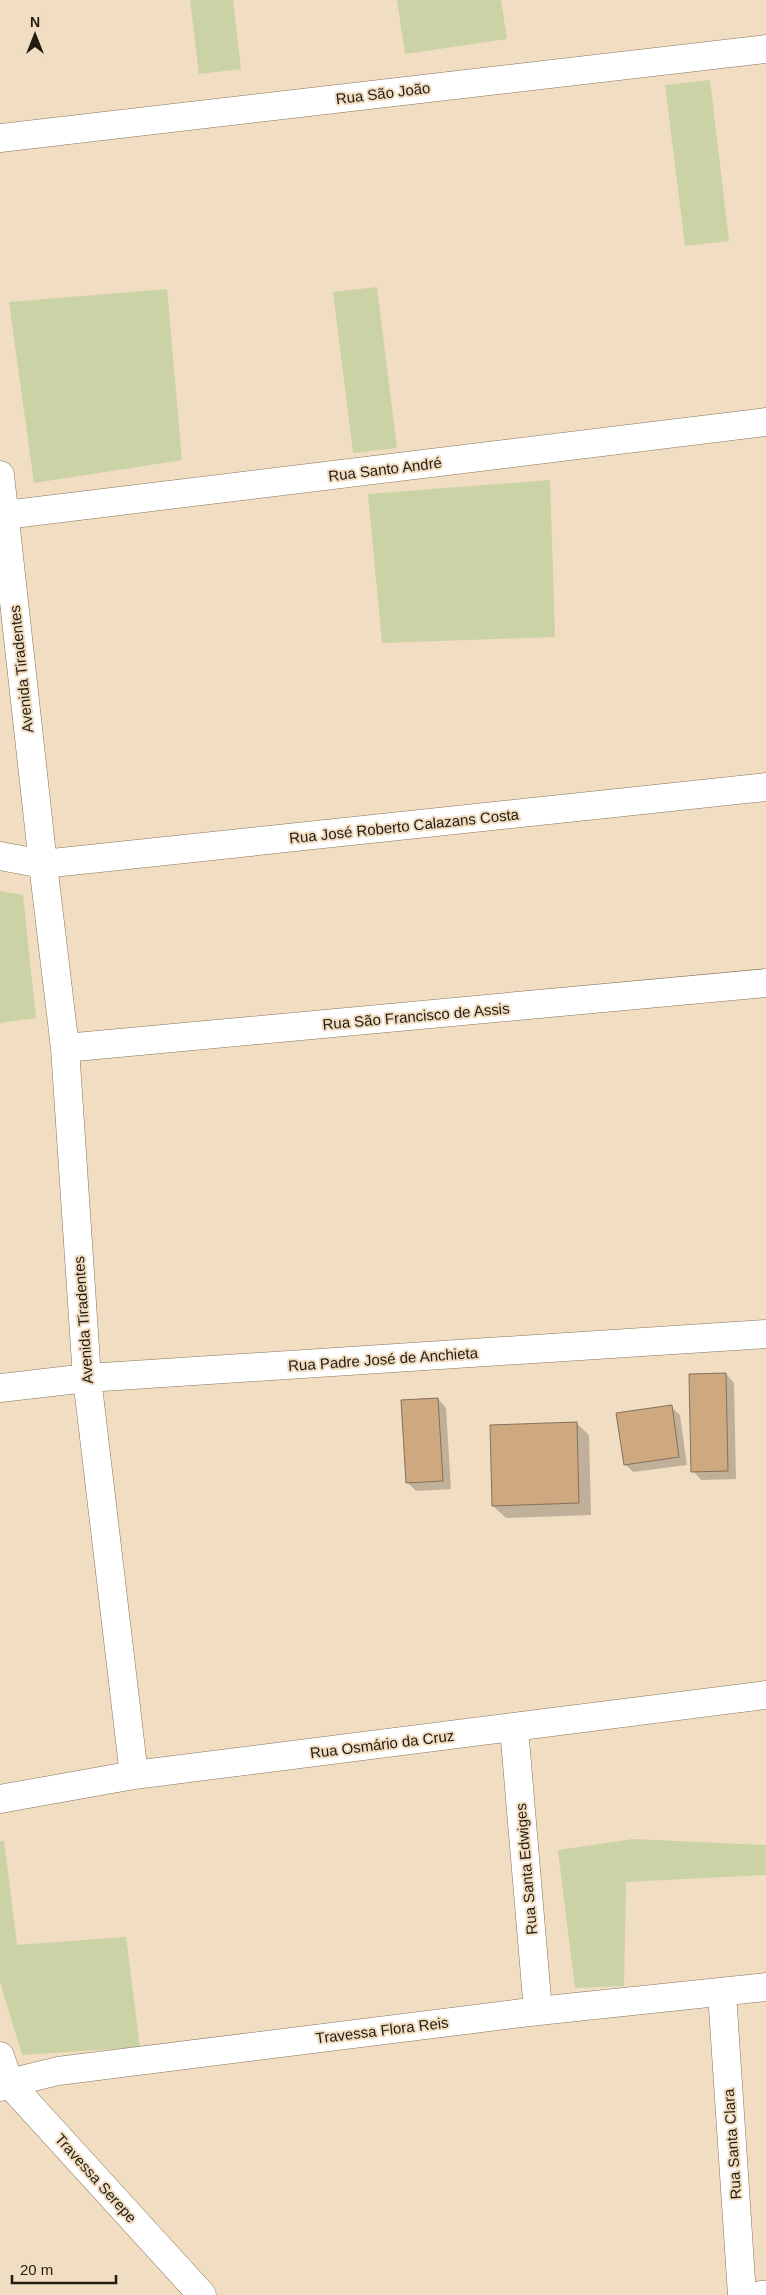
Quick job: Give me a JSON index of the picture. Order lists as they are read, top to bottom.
{
  "streets": {
    "street": [
      "Rua São João",
      "Rua Santo André",
      "Avenida Tiradentes",
      "Rua José Roberto Calazans Costa",
      "Rua São Francisco de Assis",
      "Rua Padre José de Anchieta",
      "Rua Osmário da Cruz",
      "Rua Santa Edwiges",
      "Travessa Flora Reis",
      "Rua Santa Clara",
      "Travessa Serepe"
    ]
  },
  "crossings": [
    ["Rua Santo André", "Avenida Tiradentes"],
    ["Avenida Tiradentes", "Rua José Roberto Calazans Costa"],
    ["Avenida Tiradentes", "Rua São Francisco de Assis"],
    ["Avenida Tiradentes", "Rua Padre José de Anchieta"],
    ["Avenida Tiradentes", "Rua Osmário da Cruz"],
    ["Rua Osmário da Cruz", "Rua Santa Edwiges"],
    ["Rua Santa Edwiges", "Travessa Flora Reis"],
    ["Travessa Flora Reis", "Rua Santa Clara"],
    ["Travessa Flora Reis", "Travessa Serepe"]
  ],
  "scale_bar": "20 m",
  "north": "top"
}
